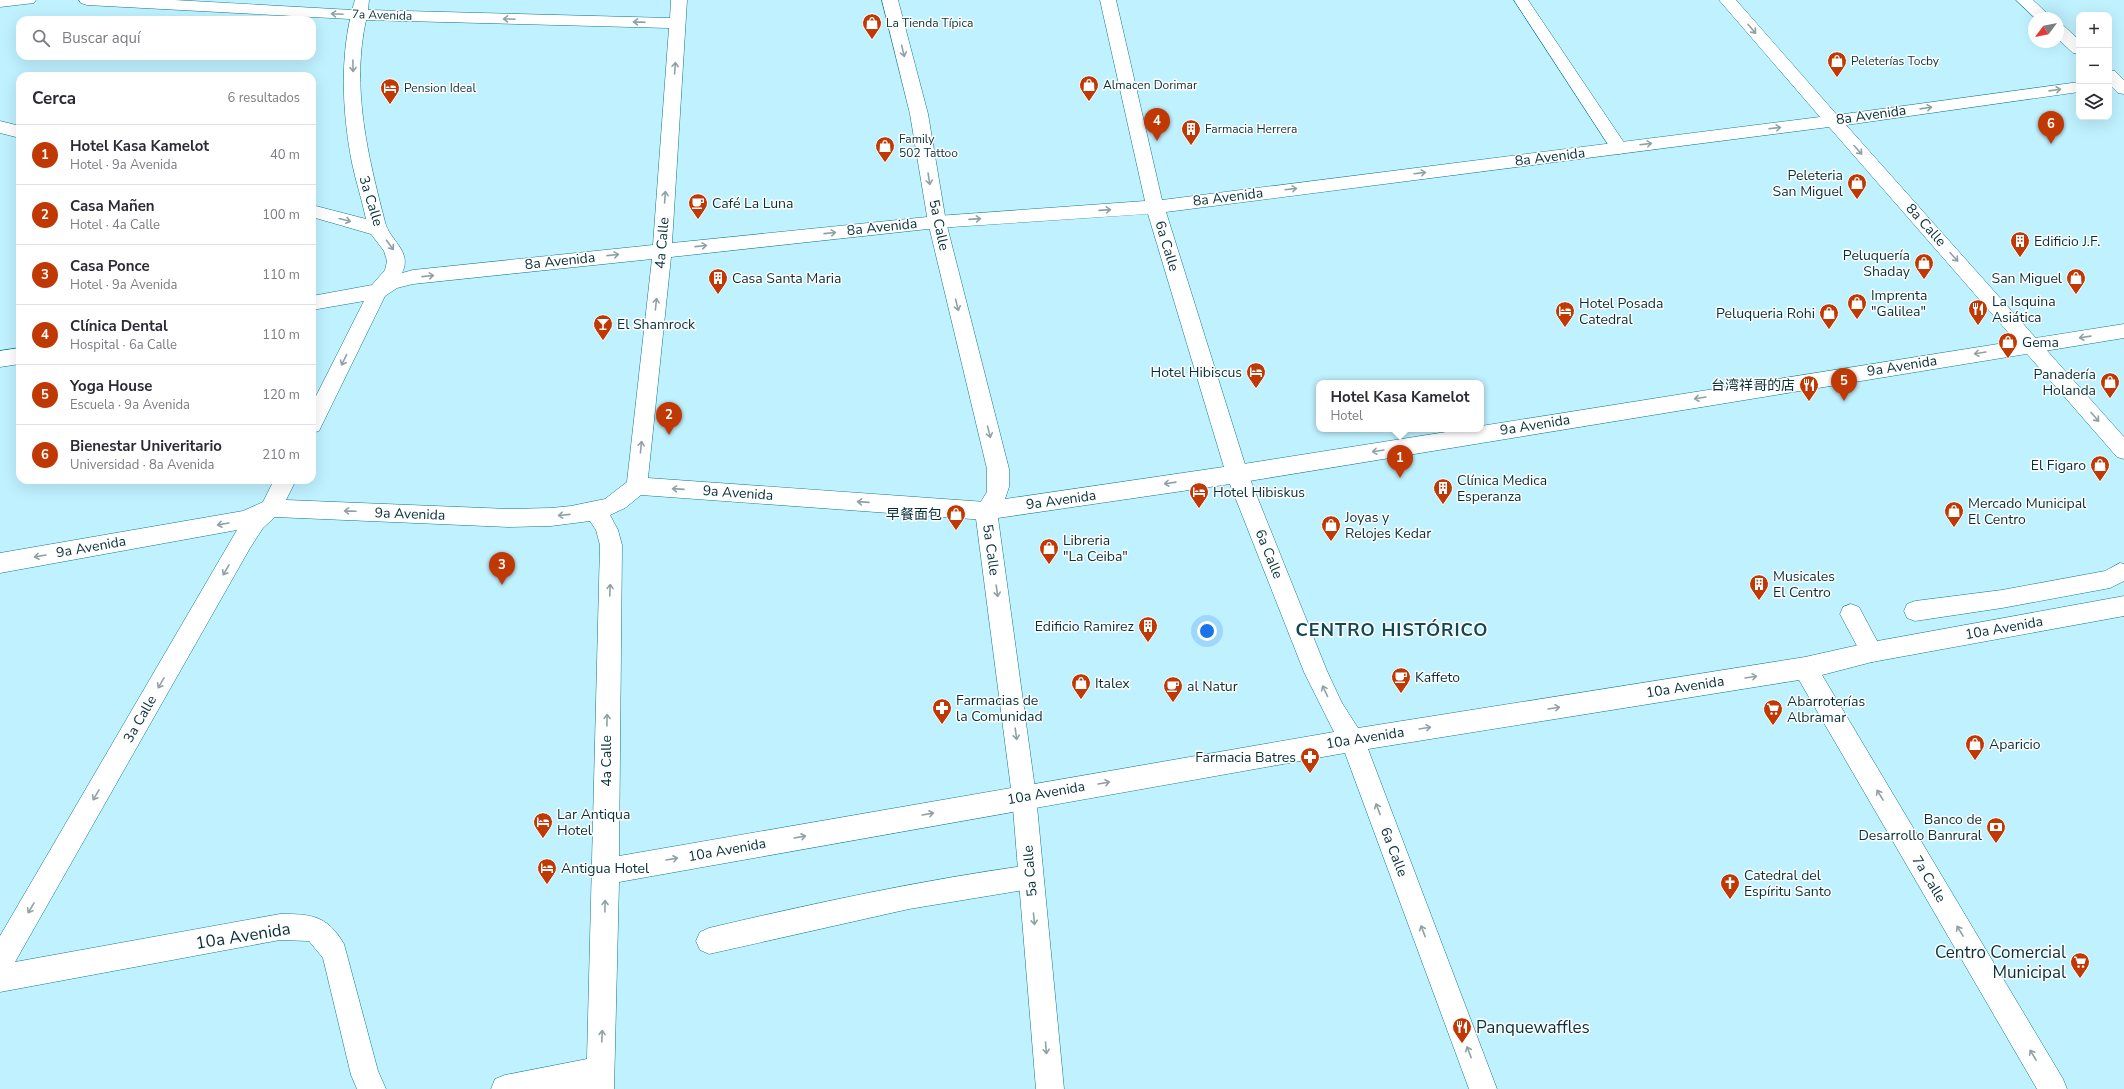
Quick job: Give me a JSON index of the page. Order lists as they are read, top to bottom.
{
  "streets": {
    "street": [
      "7a Avenida",
      "8a Avenida",
      "3a Calle",
      "5a Calle",
      "8a Calle",
      "4a Calle",
      "6a Calle",
      "9a Avenida",
      "10a Avenida",
      "7a Calle"
    ]
  },
  "crossings": [
    ["7a Avenida", "3a Calle"],
    ["7a Avenida", "4a Calle"],
    ["8a Avenida", "3a Calle"],
    ["8a Avenida", "5a Calle"],
    ["8a Avenida", "8a Calle"],
    ["8a Avenida", "4a Calle"],
    ["8a Avenida", "6a Calle"],
    ["3a Calle", "9a Avenida"],
    ["5a Calle", "9a Avenida"],
    ["5a Calle", "10a Avenida"],
    ["8a Calle", "9a Avenida"],
    ["4a Calle", "9a Avenida"],
    ["4a Calle", "10a Avenida"],
    ["6a Calle", "9a Avenida"],
    ["6a Calle", "10a Avenida"],
    ["10a Avenida", "7a Calle"]
  ],
  "one_way": [
    "7a Avenida",
    "8a Avenida",
    "3a Calle",
    "5a Calle",
    "8a Calle",
    "4a Calle",
    "6a Calle",
    "9a Avenida",
    "10a Avenida",
    "7a Calle"
  ],
  "districts": ["CENTRO HISTÓRICO"],
  "places": {
    "shop": [
      "La Tienda Típica",
      "Peleterías Tocby",
      "Almacen Dorimar",
      "Family 502 Tattoo",
      "Peleteria San Miguel",
      "Peluquería Shaday",
      "San Miguel",
      "Imprenta \"Galilea\"",
      "Peluqueria Rohi",
      "Gema",
      "Panadería Holanda",
      "El Figaro",
      "Mercado Municipal El Centro",
      "早餐面包",
      "Joyas y Relojes Kedar",
      "Libreria \"La Ceiba\"",
      "Italex",
      "Aparicio"
    ],
    "hotel": [
      "Pension Ideal",
      "Hotel Posada Catedral",
      "Hotel Hibiscus",
      "Hotel Hibiskus",
      "Lar Antiqua Hotel",
      "Antigua Hotel"
    ],
    "building": [
      "Farmacia Herrera",
      "Edificio J.F.",
      "Casa Santa Maria",
      "Clínica Medica Esperanza",
      "Musicales El Centro",
      "Edificio Ramirez"
    ],
    "cafe": ["Café La Luna", "Kaffeto", "al Natur"],
    "restaurant": ["La Isquina Asiática", "台湾祥哥的店", "Panquewaffles"],
    "bar": ["El Shamrock"],
    "pharmacy": ["Farmacias de la Comunidad", "Farmacia Batres"],
    "supermarket": ["Abarroterías Albramar", "Centro Comercial Municipal"],
    "bank": ["Banco de Desarrollo Banrural"],
    "church": ["Catedral del Espíritu Santo"]
  },
  "north": "bottom left",
  "page": {
    "map_buttons": ["+", "−"],
    "search": "Buscar aquí",
    "heading": ["Cerca", "6 resultados"],
    "pins": [
      "4",
      "6",
      "5",
      "2",
      "1",
      "3"
    ],
    "list": [
      {
        "mark": "1",
        "name": "Hotel Kasa Kamelot",
        "note": "Hotel · 9a Avenida",
        "value": "40 m"
      },
      {
        "mark": "2",
        "name": "Casa Mañen",
        "note": "Hotel · 4a Calle",
        "value": "100 m"
      },
      {
        "mark": "3",
        "name": "Casa Ponce",
        "note": "Hotel · 9a Avenida",
        "value": "110 m"
      },
      {
        "mark": "4",
        "name": "Clínica Dental",
        "note": "Hospital · 6a Calle",
        "value": "110 m"
      },
      {
        "mark": "5",
        "name": "Yoga House",
        "note": "Escuela · 9a Avenida",
        "value": "120 m"
      },
      {
        "mark": "6",
        "name": "Bienestar Univeritario",
        "note": "Universidad · 8a Avenida",
        "value": "210 m"
      }
    ],
    "popup": ["Hotel Kasa Kamelot", "Hotel"]
  }
}
